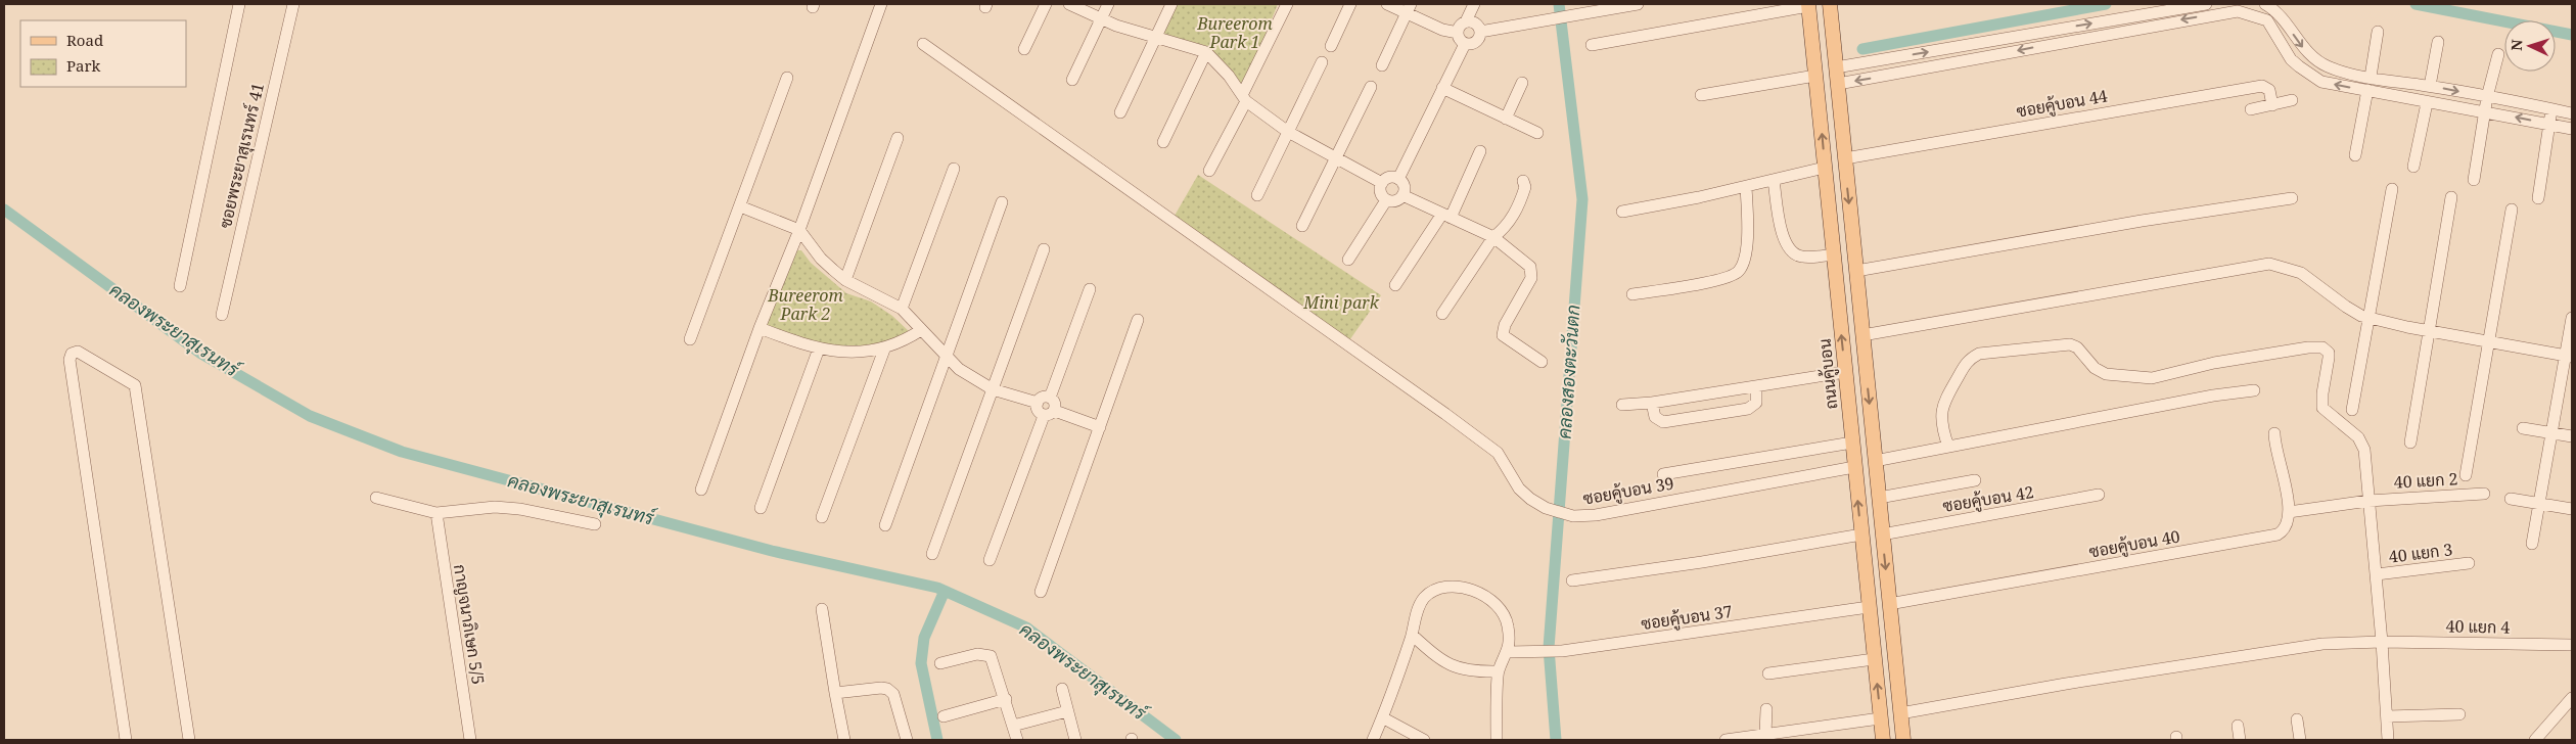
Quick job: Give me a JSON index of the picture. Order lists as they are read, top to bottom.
{
  "streets": {
    "main road": ["ถนนคู้บอน"],
    "street": [
      "ซอยคู้บอน 44",
      "ซอยพระยาสุเรนทร์ 41",
      "40 แยก 2",
      "ซอยคู้บอน 39",
      "ซอยคู้บอน 42",
      "ซอยคู้บอน 40",
      "40 แยก 3",
      "ซอยคู้บอน 37",
      "กาญจนาภิเษก 5/5",
      "40 แยก 4"
    ]
  },
  "crossings": [
    ["ถนนคู้บอน", "ซอยคู้บอน 39"],
    ["ถนนคู้บอน", "ซอยคู้บอน 37"]
  ],
  "water": ["คลองพระยาสุเรนทร์", "คลองสองตะวันตก"],
  "parks": ["Bureerom Park 1", "Bureerom Park 2", "Mini park"],
  "legend": ["Road", "Park"],
  "north": "left"
}
